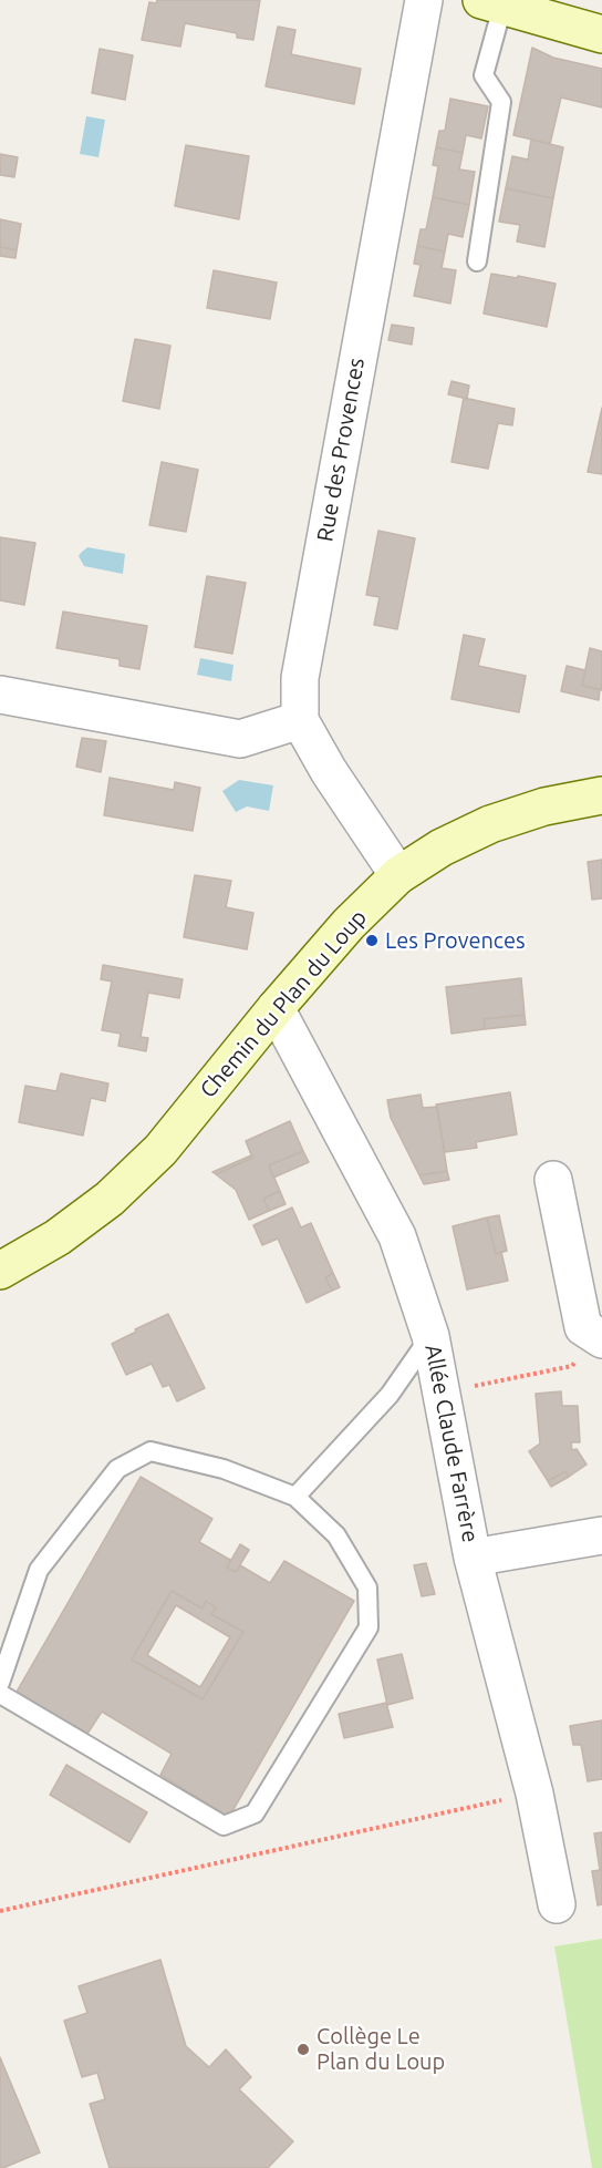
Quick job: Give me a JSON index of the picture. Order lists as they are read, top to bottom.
{
  "streets": {
    "street": ["Rue des Provences", "Chemin du Plan du Loup", "Allée Claude Farrère"]
  },
  "crossings": [
    ["Rue des Provences", "Chemin du Plan du Loup"],
    ["Chemin du Plan du Loup", "Allée Claude Farrère"]
  ],
  "places": ["Les Provences", "Collège Le Plan du Loup"]
}
